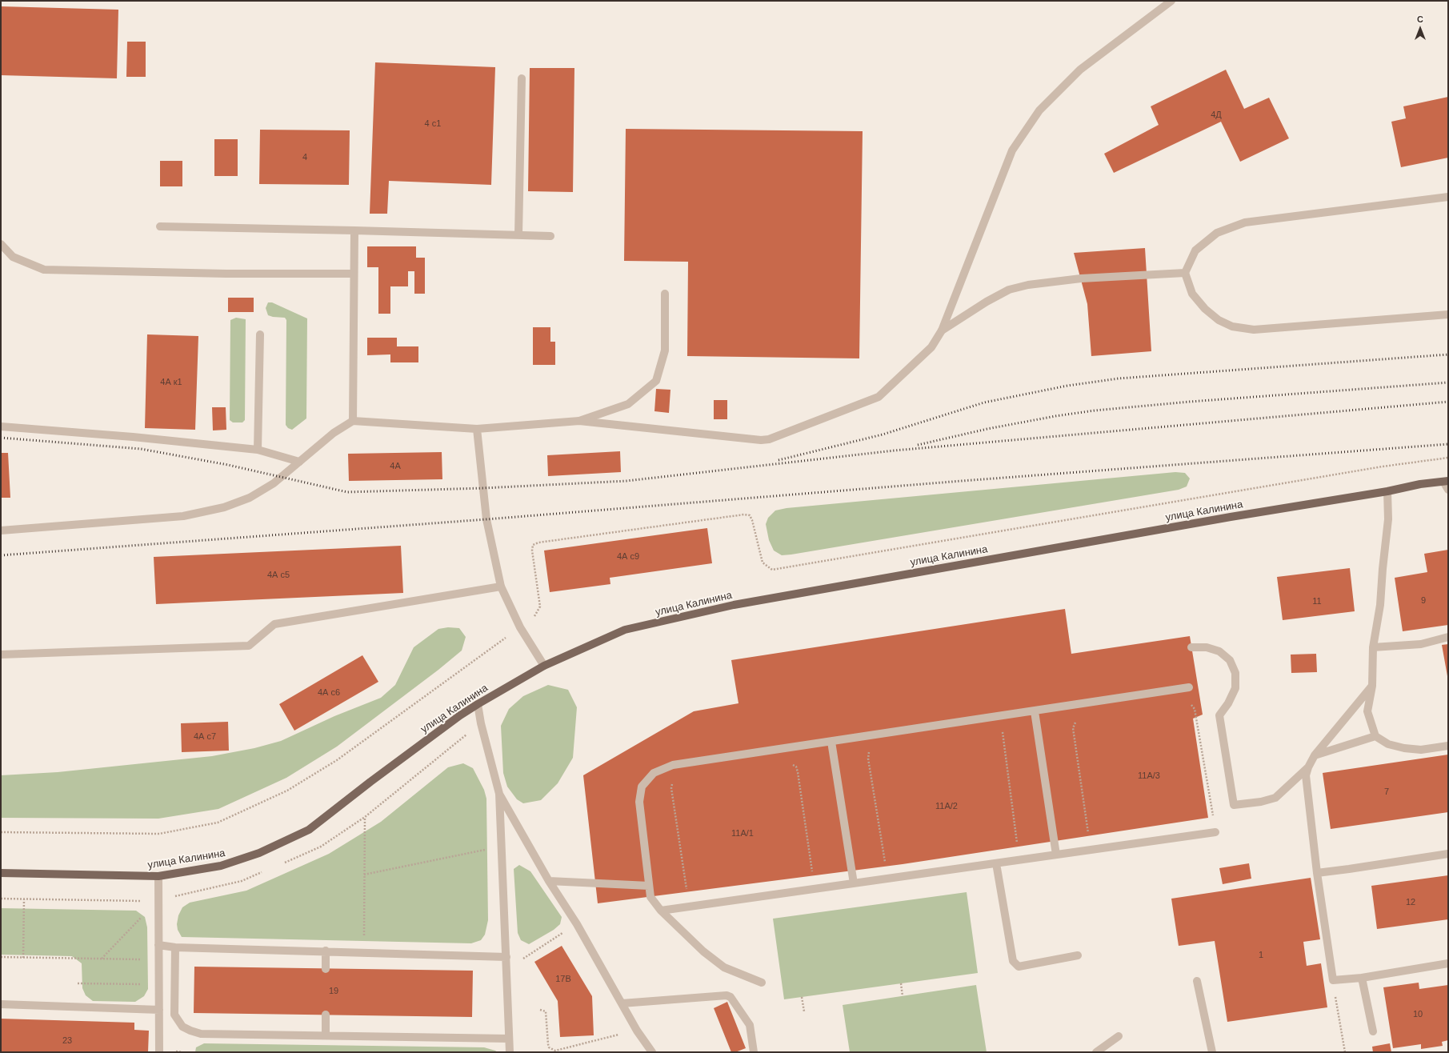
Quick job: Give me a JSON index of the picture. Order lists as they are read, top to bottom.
{
  "streets": {
    "main road": ["улица Калинина"]
  },
  "house_numbers": [
    "4Д",
    "4 с1",
    "4",
    "4А к1",
    "4А",
    "4А с9",
    "4А с5",
    "9",
    "11",
    "4А с6",
    "4А с7",
    "11А/3",
    "7",
    "11А/2",
    "11А/1",
    "12",
    "1",
    "17В",
    "19",
    "10",
    "23"
  ],
  "north": "top"
}
